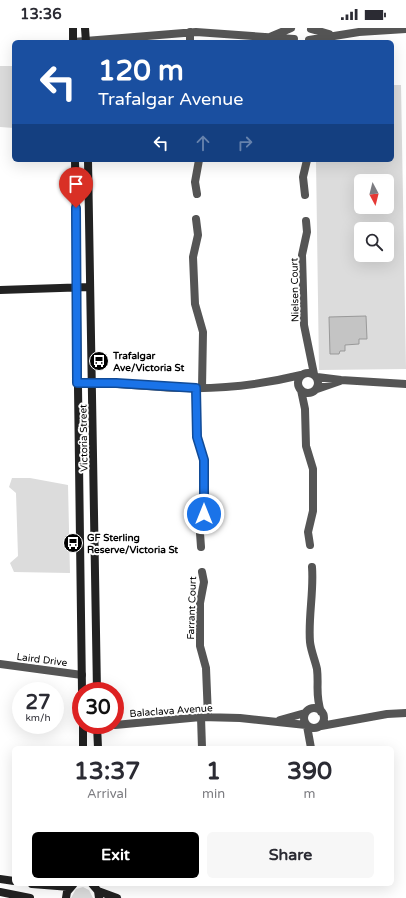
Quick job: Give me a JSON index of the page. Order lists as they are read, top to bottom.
{
  "streets": {
    "street": [
      "Nielsen Court",
      "Victoria Street",
      "Farrant Court",
      "Laird Drive",
      "Balaclava Avenue"
    ]
  },
  "crossings": [
    ["Victoria Street", "Laird Drive"],
    ["Farrant Court", "Balaclava Avenue"]
  ],
  "places": {
    "bus stop": ["Trafalgar Ave/Victoria St", "GF Sterling Reserve/Victoria St"]
  },
  "north": "bottom",
  "page": {
    "status": "13:36",
    "turn": ["120 m", "Trafalgar Avenue"],
    "speed": "27 km/h",
    "limit": "30",
    "eta": [
      "13:37",
      "Arrival",
      "1",
      "min",
      "390",
      "m"
    ],
    "buttons": ["Exit", "Share"]
  }
}
